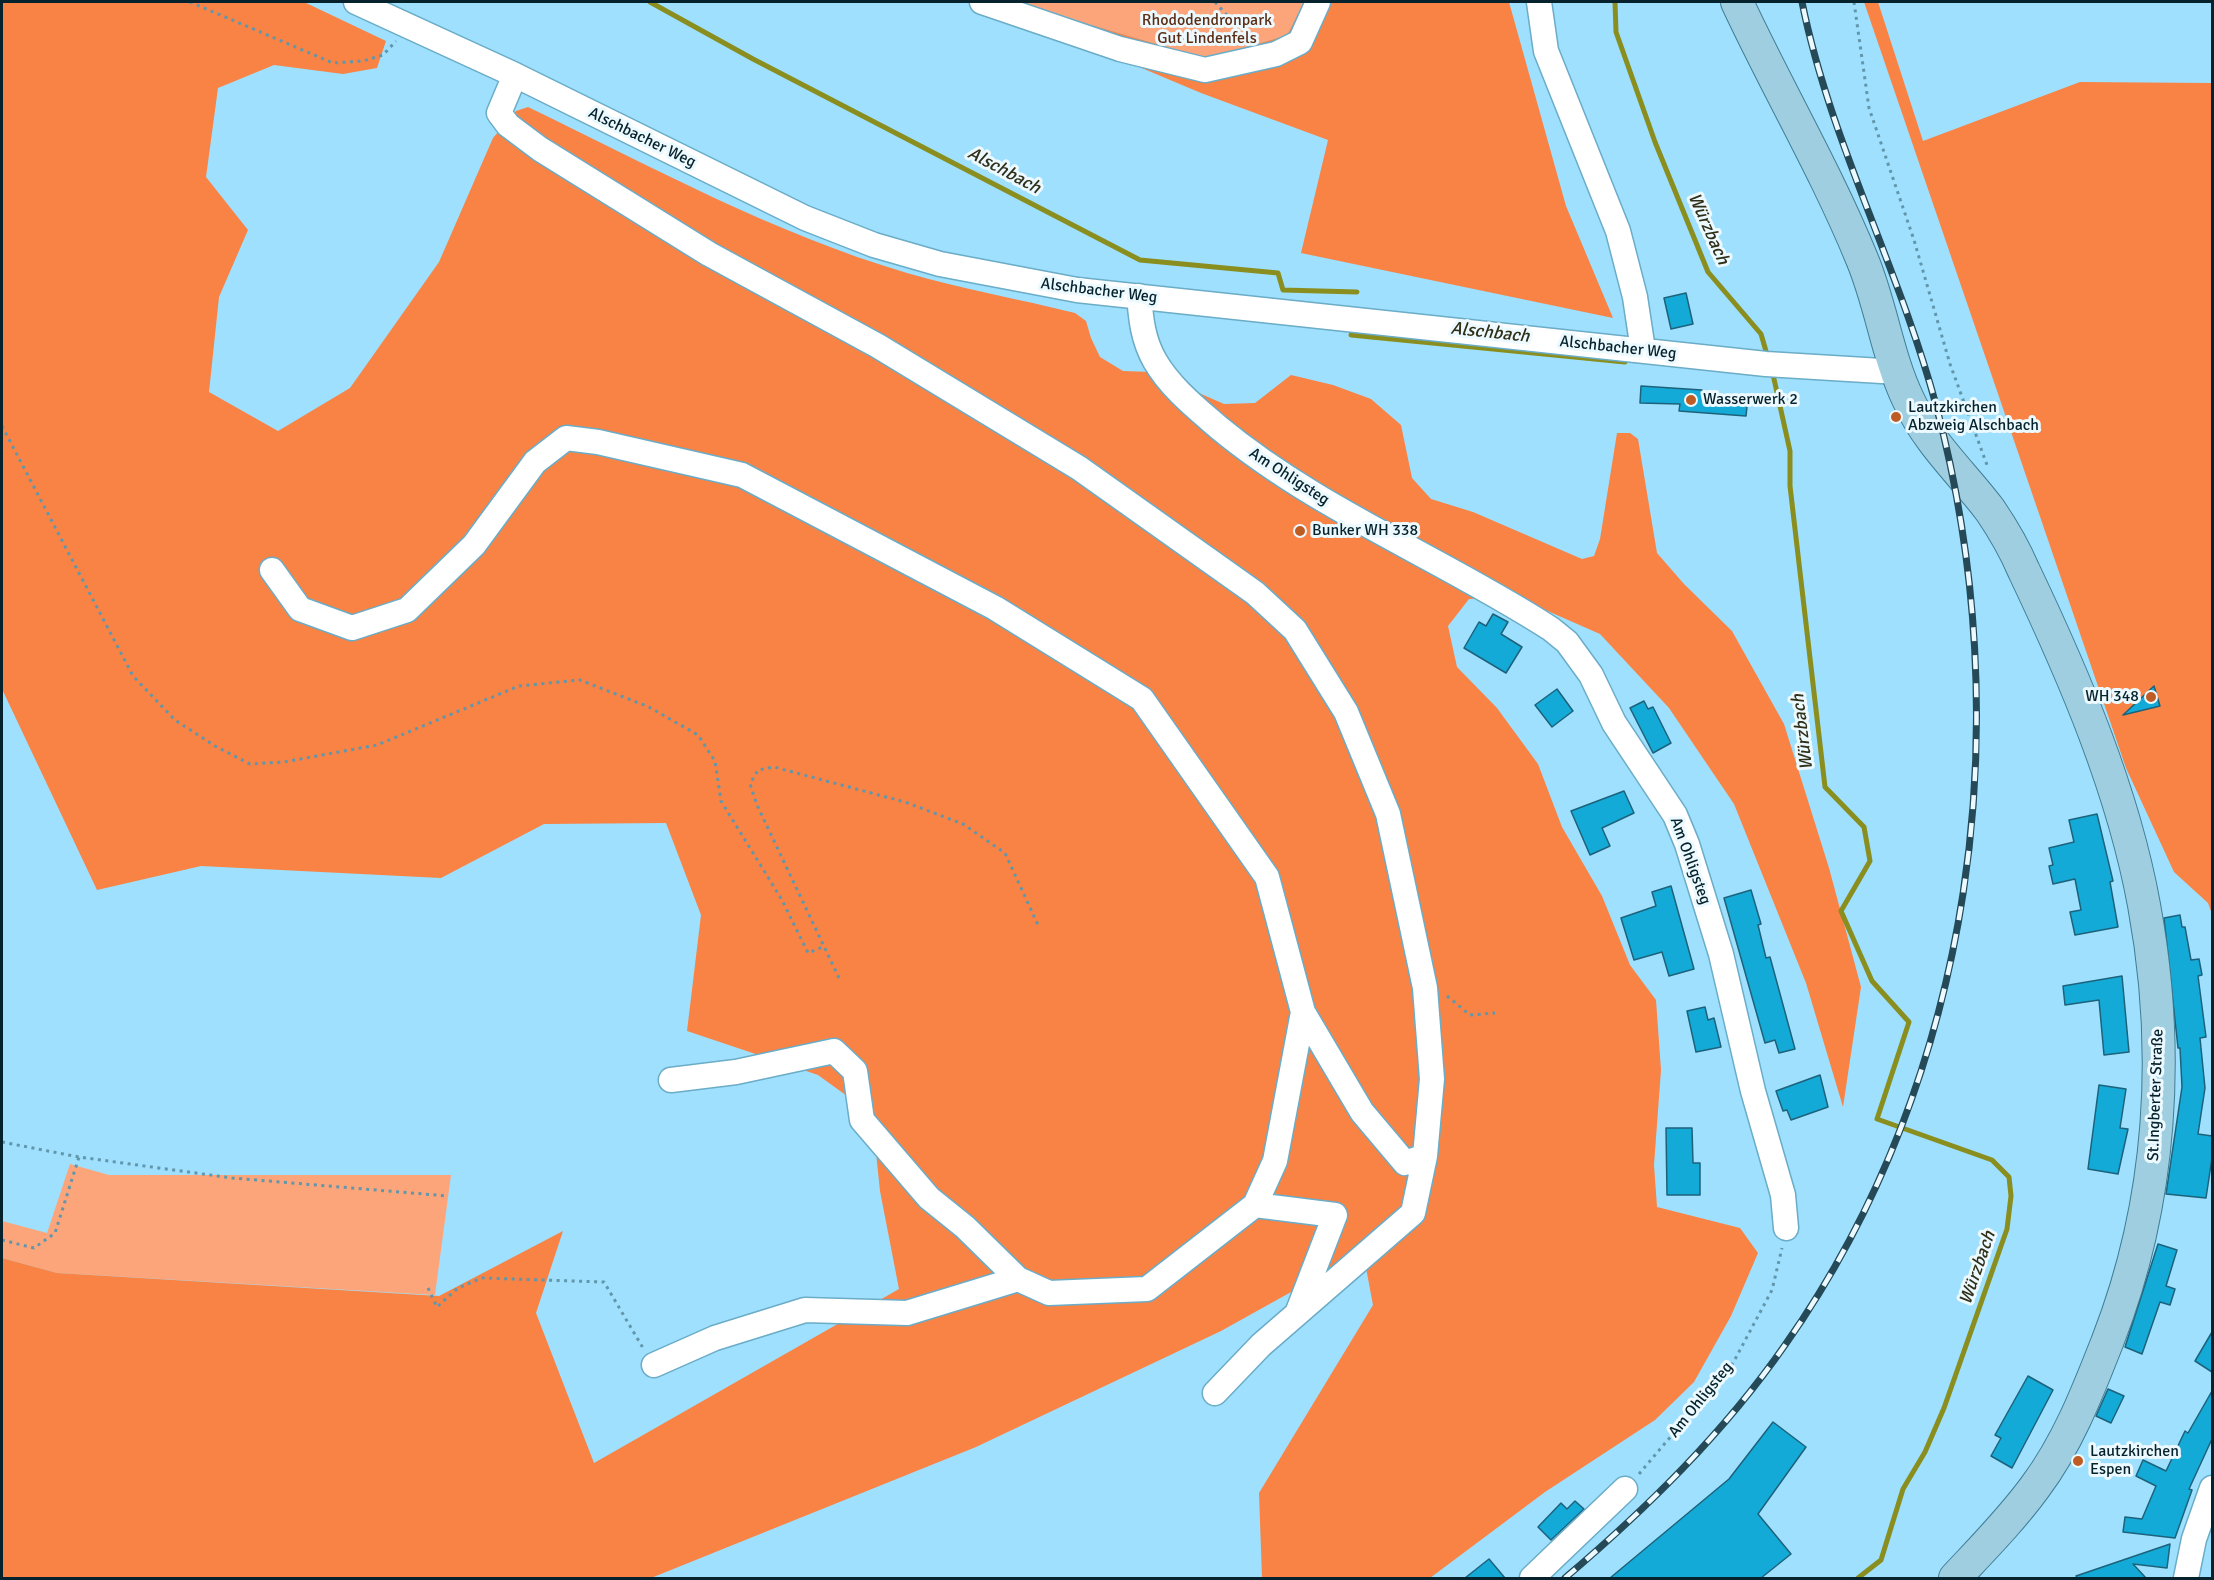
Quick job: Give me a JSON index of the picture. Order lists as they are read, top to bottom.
{
  "streets": {
    "main road": ["St.Ingberter Straße"],
    "street": ["Alschbacher Weg", "Am Ohligsteg"]
  },
  "crossings": [
    ["Alschbacher Weg", "Am Ohligsteg"],
    ["Alschbacher Weg", "St.Ingberter Straße"]
  ],
  "water": ["Alschbach", "Würzbach"],
  "parks": ["Rhododendronpark Gut Lindenfels"],
  "places": [
    "Wasserwerk 2",
    "Lautzkirchen Abzweig Alschbach",
    "Bunker WH 338",
    "WH 348",
    "Lautzkirchen Espen"
  ]
}
